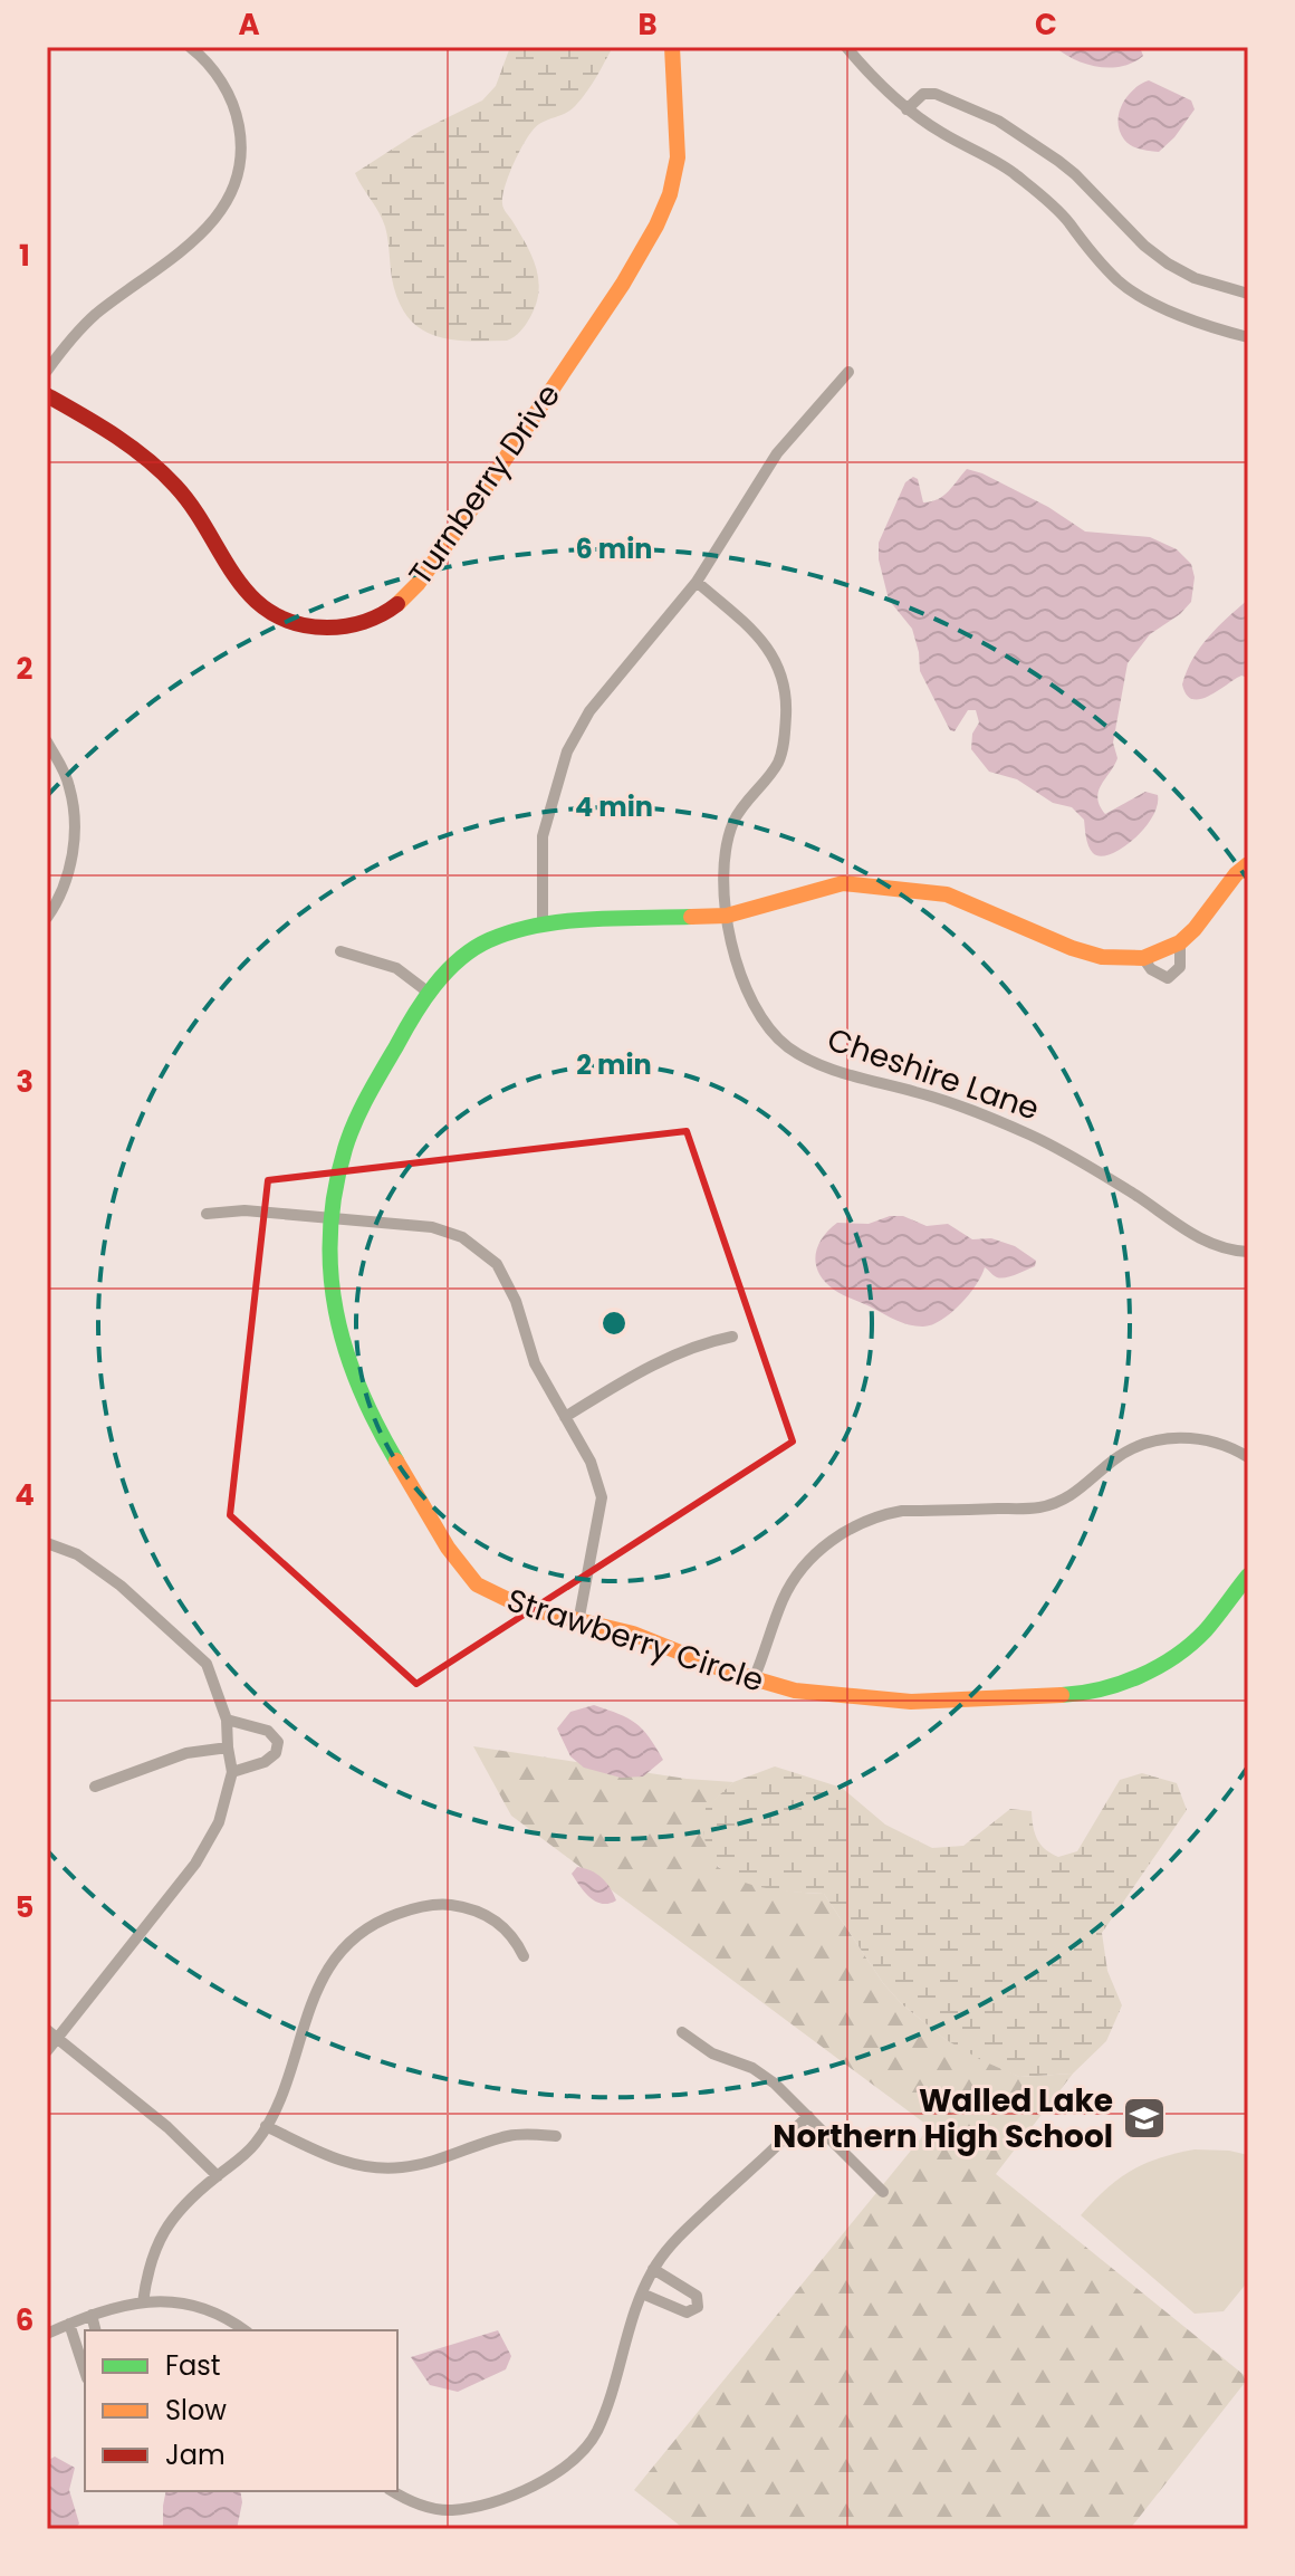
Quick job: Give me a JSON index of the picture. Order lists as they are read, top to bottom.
{
  "streets": {
    "street": ["Turnberry Drive", "Cheshire Lane", "Strawberry Circle"]
  },
  "crossings": [
    ["Cheshire Lane", "Strawberry Circle"]
  ],
  "places": {
    "school or university": ["Walled Lake Northern High School"]
  },
  "legend": ["Fast", "Slow", "Jam"],
  "grid": {
    "columns": ["A", "B", "C"],
    "rows": [
      "1",
      "2",
      "3",
      "4",
      "5",
      "6"
    ]
  },
  "rings": ["6 min", "4 min", "2 min"]
}
